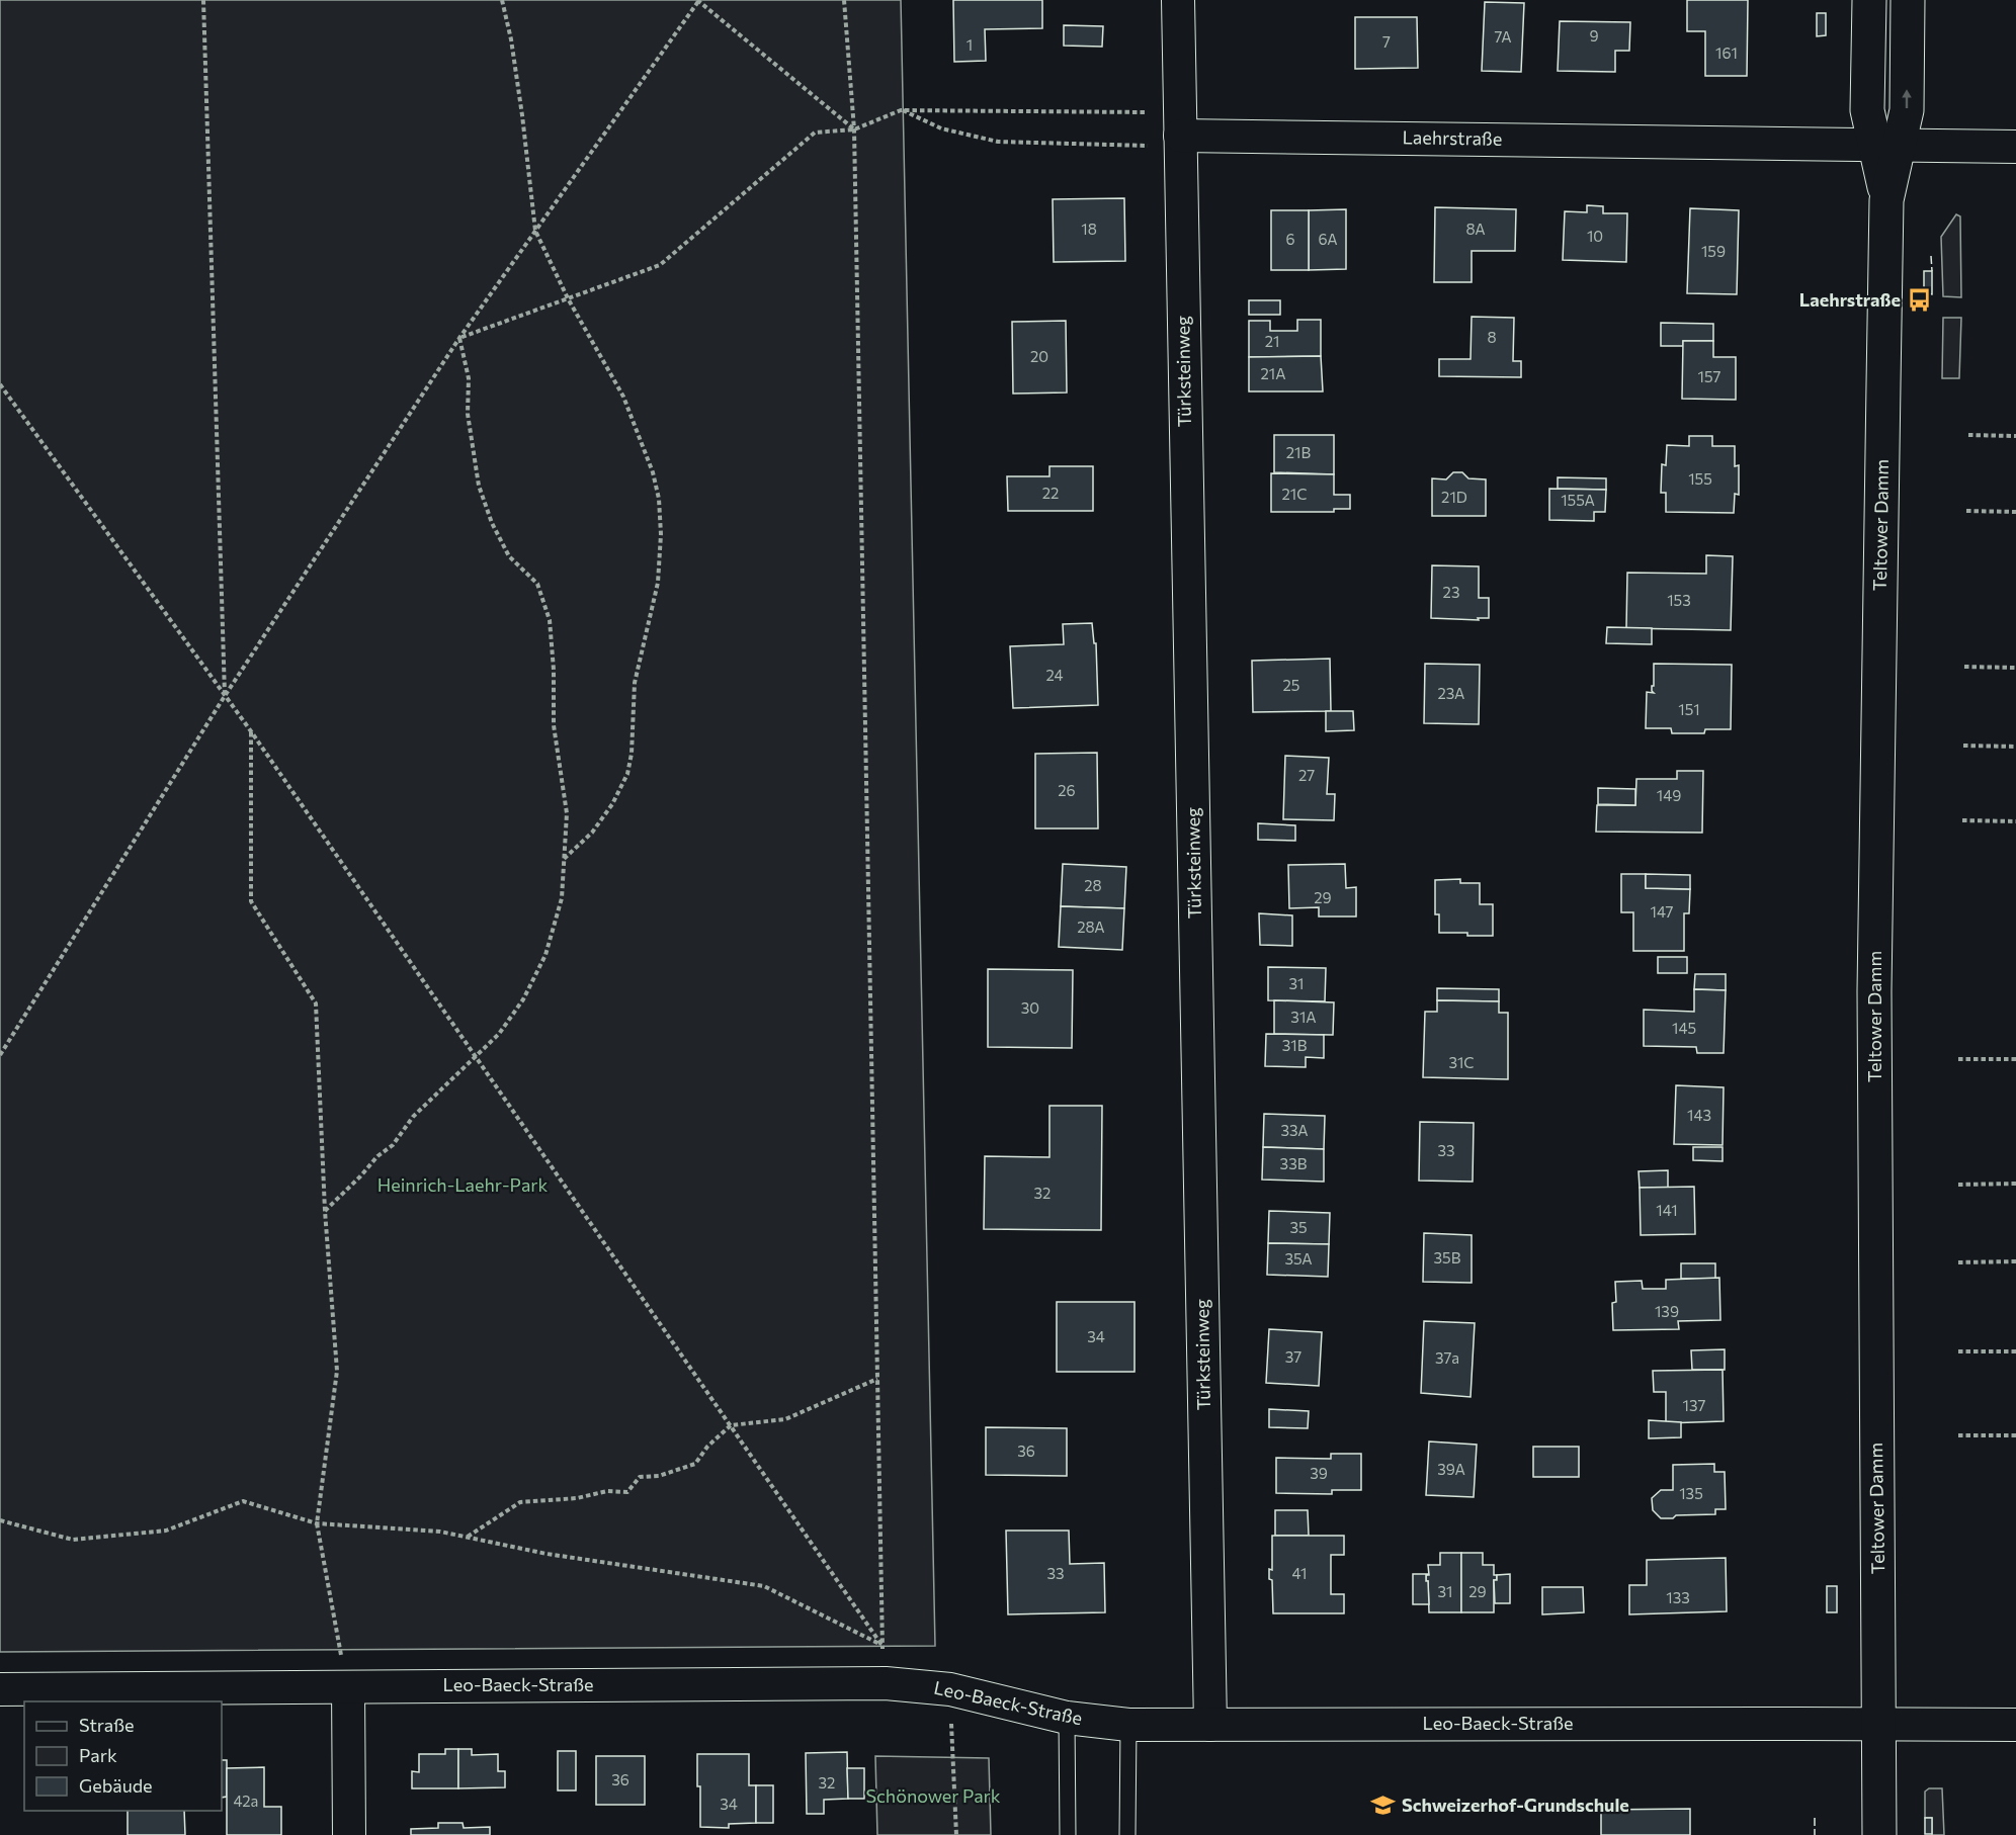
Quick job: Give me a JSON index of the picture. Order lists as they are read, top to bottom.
{
  "streets": {
    "main road": ["Teltower Damm"],
    "street": ["Laehrstraße", "Türksteinweg", "Leo-Baeck-Straße"]
  },
  "crossings": [
    ["Laehrstraße", "Türksteinweg"],
    ["Laehrstraße", "Teltower Damm"],
    ["Türksteinweg", "Leo-Baeck-Straße"],
    ["Teltower Damm", "Leo-Baeck-Straße"]
  ],
  "parks": ["Heinrich-Laehr-Park", "Schönower Park"],
  "places": {
    "bus stop": ["Laehrstraße"],
    "school or university": ["Schweizerhof-Grundschule"]
  },
  "house_numbers": [
    "9",
    "7A",
    "7",
    "1",
    "161",
    "18",
    "8A",
    "10",
    "6",
    "6A",
    "159",
    "8",
    "21",
    "20",
    "21A",
    "157",
    "21B",
    "155",
    "22",
    "21C",
    "21D",
    "155A",
    "23",
    "153",
    "24",
    "25",
    "23A",
    "151",
    "27",
    "26",
    "149",
    "28",
    "29",
    "147",
    "28A",
    "31",
    "30",
    "31A",
    "145",
    "31B",
    "31C",
    "143",
    "33A",
    "33",
    "33B",
    "32",
    "141",
    "35",
    "35B",
    "35A",
    "139",
    "34",
    "37",
    "37a",
    "137",
    "36",
    "39A",
    "39",
    "135",
    "33",
    "41",
    "31",
    "29",
    "133",
    "36",
    "32",
    "42a",
    "34"
  ],
  "legend": ["Straße", "Park", "Gebäude"]
}
